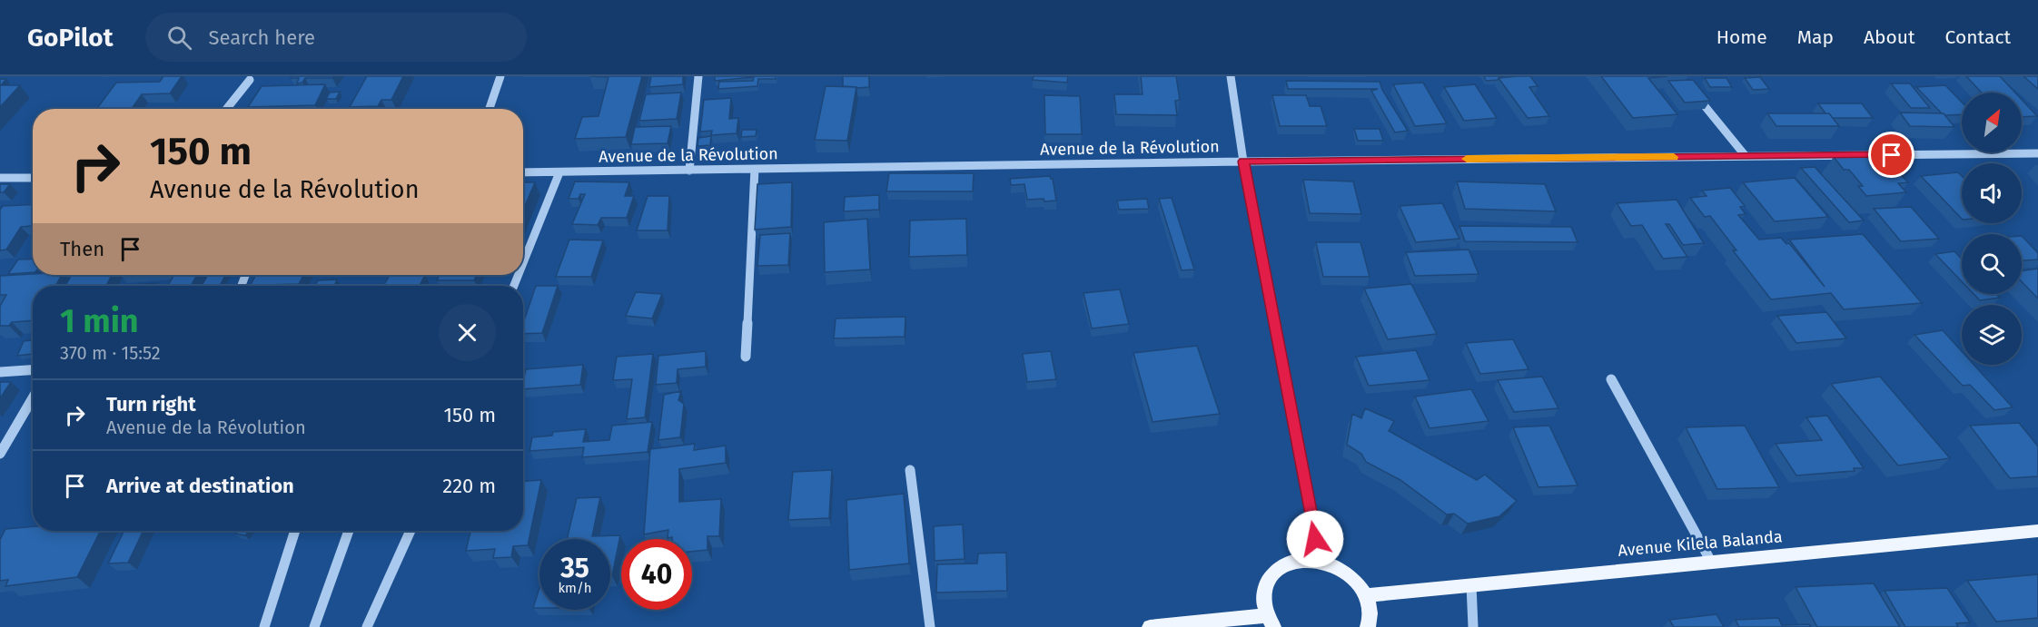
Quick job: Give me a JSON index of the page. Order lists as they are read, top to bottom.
{
  "streets": {
    "main road": ["Avenue Kilela Balanda"],
    "street": ["Avenue de la Révolution"]
  },
  "north": "top right",
  "page": {
    "header": "GoPilot",
    "search": "Search here",
    "nav": [
      "Home",
      "Map",
      "About",
      "Contact"
    ],
    "turn": ["150 m", "Avenue de la Révolution"],
    "then": "Then",
    "heading": ["1 min", "370 m · 15:52"],
    "list": [
      {
        "name": "Turn right",
        "note": "Avenue de la Révolution",
        "value": "150 m"
      },
      {
        "name": "Arrive at destination",
        "value": "220 m"
      }
    ],
    "speed": "35 km/h",
    "limit": "40"
  }
}
